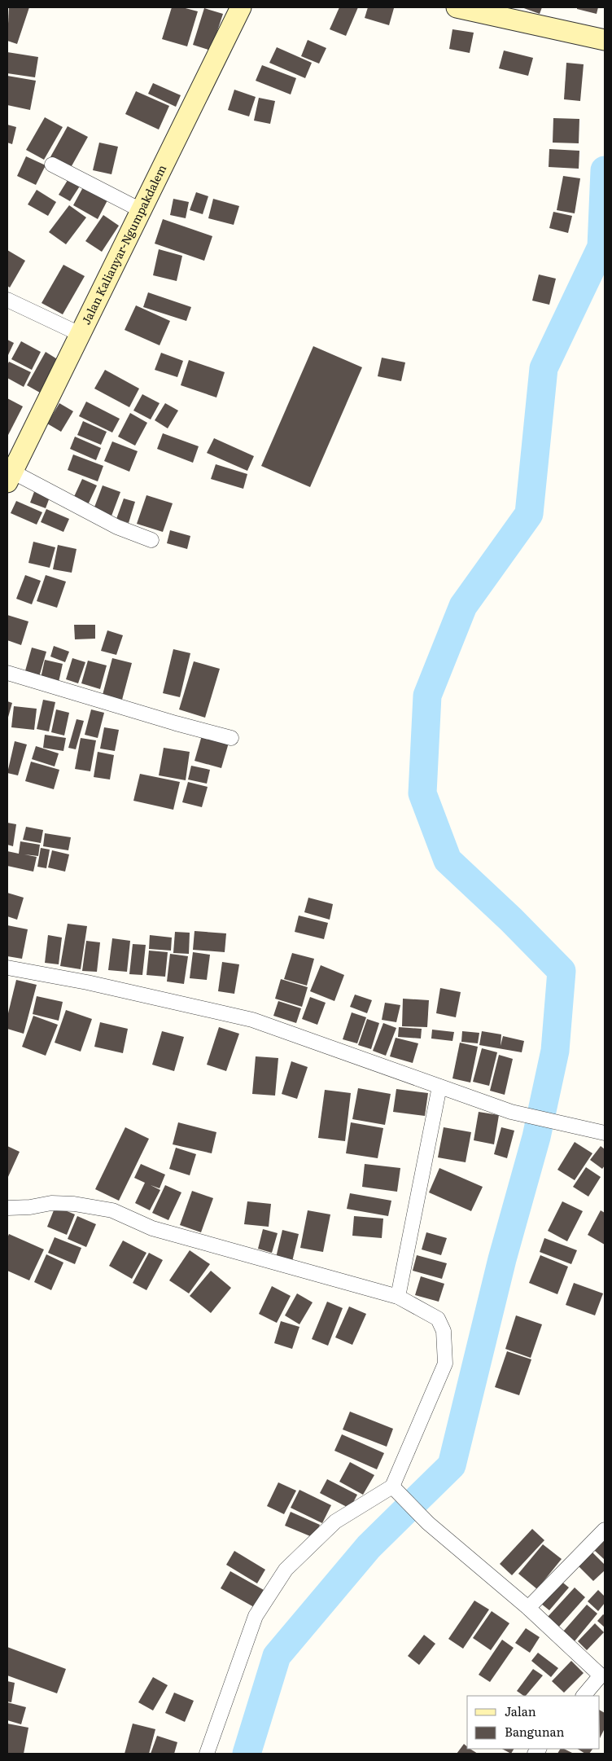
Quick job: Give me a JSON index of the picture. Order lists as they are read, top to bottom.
{
  "streets": {
    "street": ["Jalan Kalianyar-Ngumpakdalem"]
  },
  "legend": ["Jalan", "Bangunan"]
}
